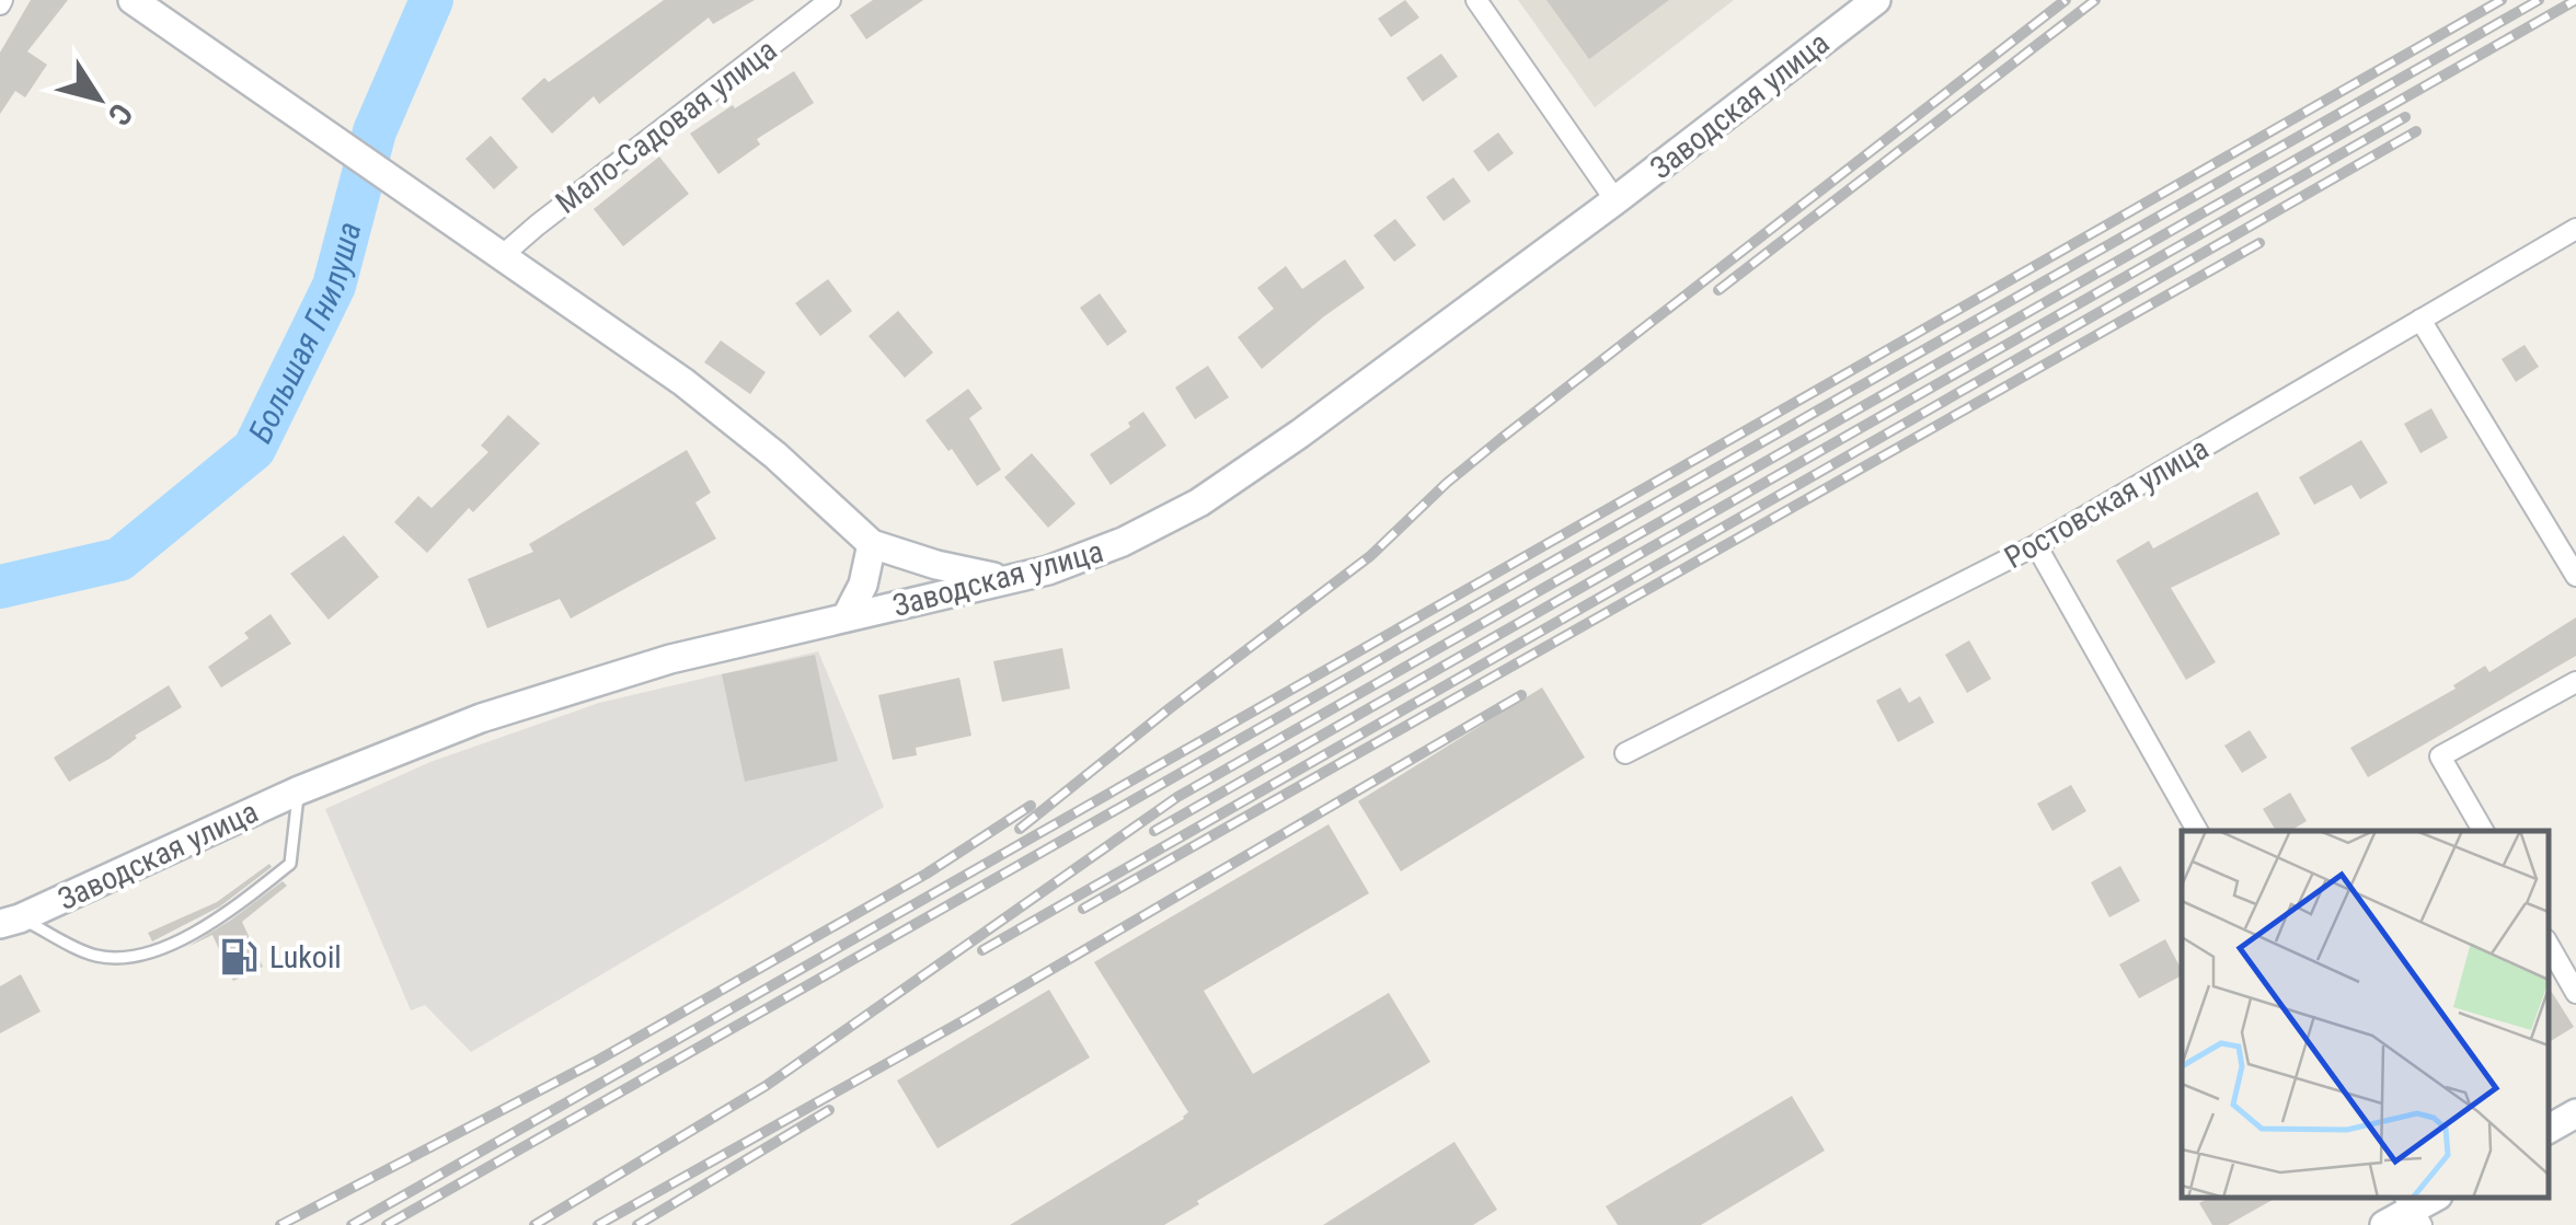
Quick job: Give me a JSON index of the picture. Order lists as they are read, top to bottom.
{
  "streets": {
    "main road": ["Заводская улица"],
    "street": ["Мало-Садовая улица", "Ростовская улица"]
  },
  "water": ["Большая Гнилуша"],
  "places": {
    "fuel station": ["Lukoil"]
  },
  "north": "bottom right"
}
